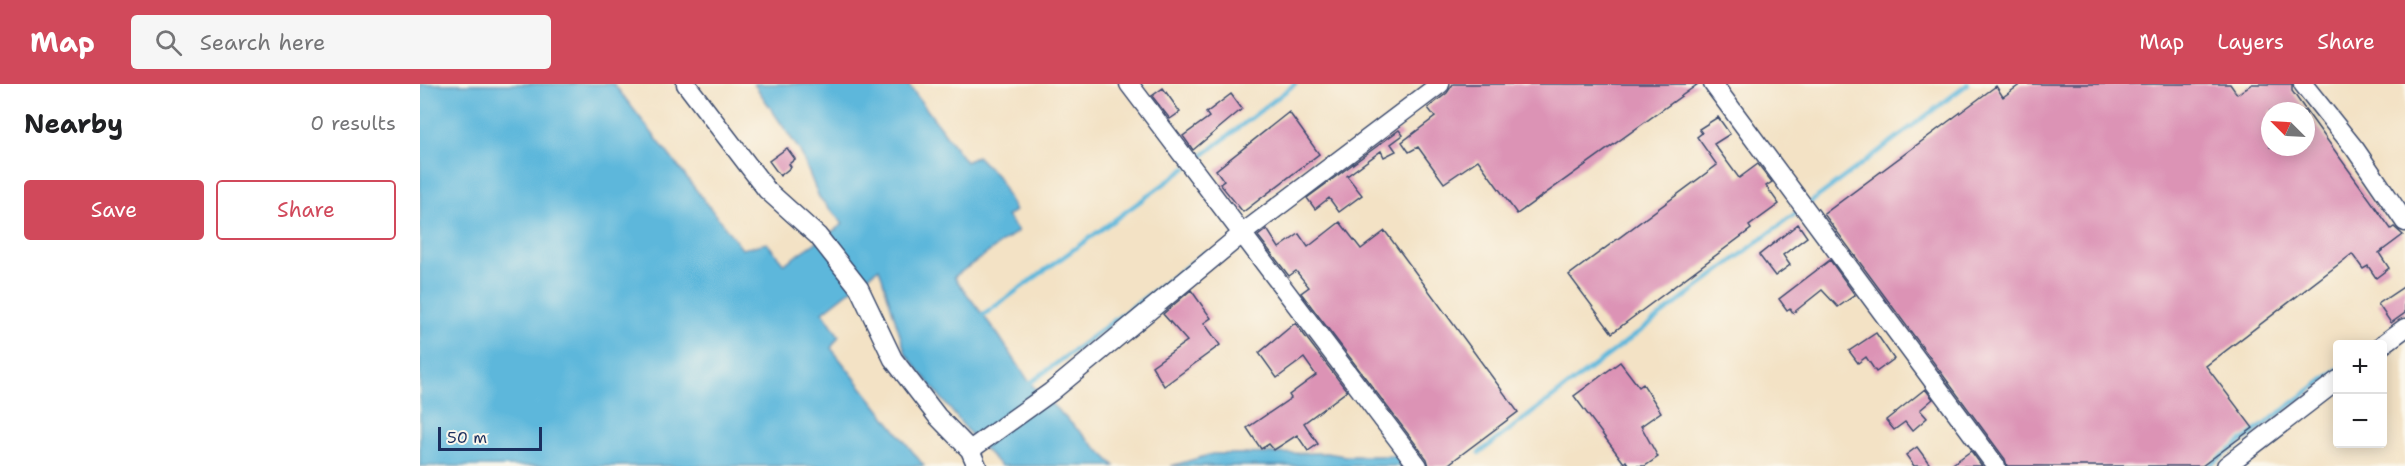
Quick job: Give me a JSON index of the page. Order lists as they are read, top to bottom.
{
  "scale_bar": "50 m",
  "north": "top left",
  "page": {
    "header": "Map",
    "search": "Search here",
    "nav": ["Map", "Layers", "Share"],
    "heading": ["Nearby", "0 results"],
    "buttons": ["Save", "Share"],
    "map_buttons": ["+", "−"],
    "scale": "50 m"
  }
}
